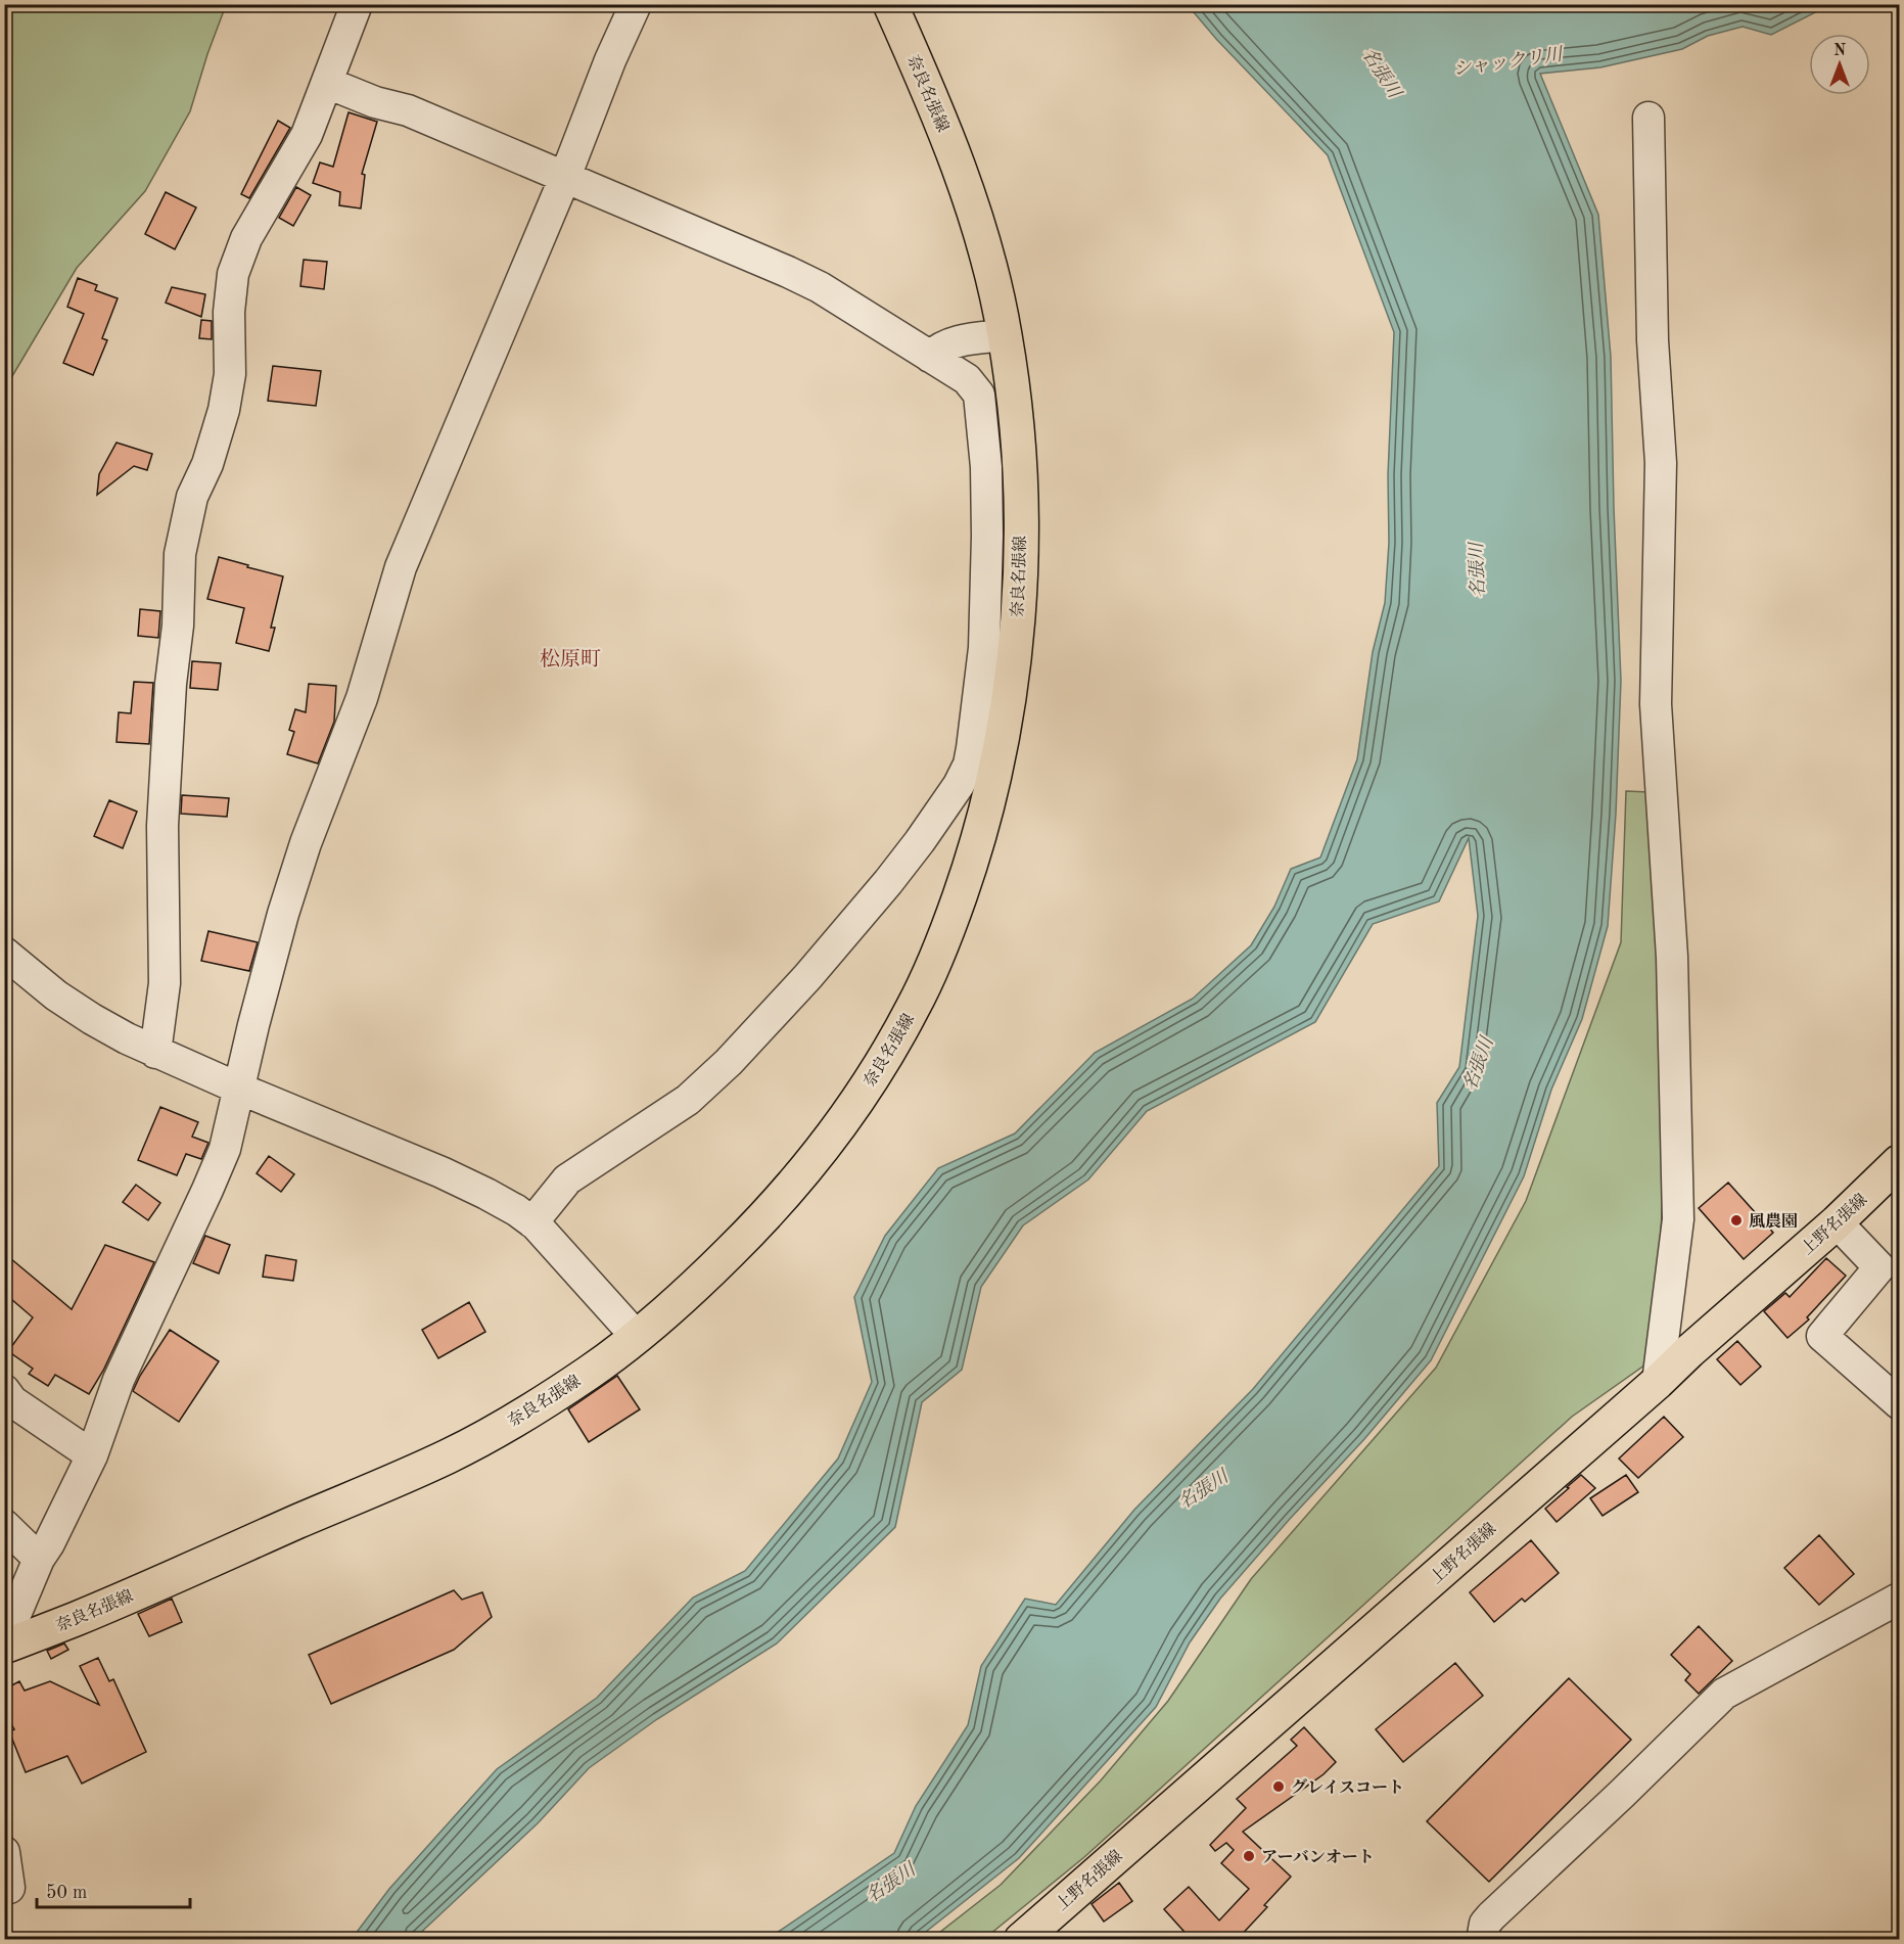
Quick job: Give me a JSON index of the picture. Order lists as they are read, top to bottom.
{
  "streets": {
    "main road": ["奈良名張線", "上野名張線"]
  },
  "districts": ["松原町"],
  "water": ["シャックリ川", "名張川"],
  "places": ["風農園", "グレイスコート", "アーバンオート"],
  "scale_bar": "50 m",
  "north": "top"
}
